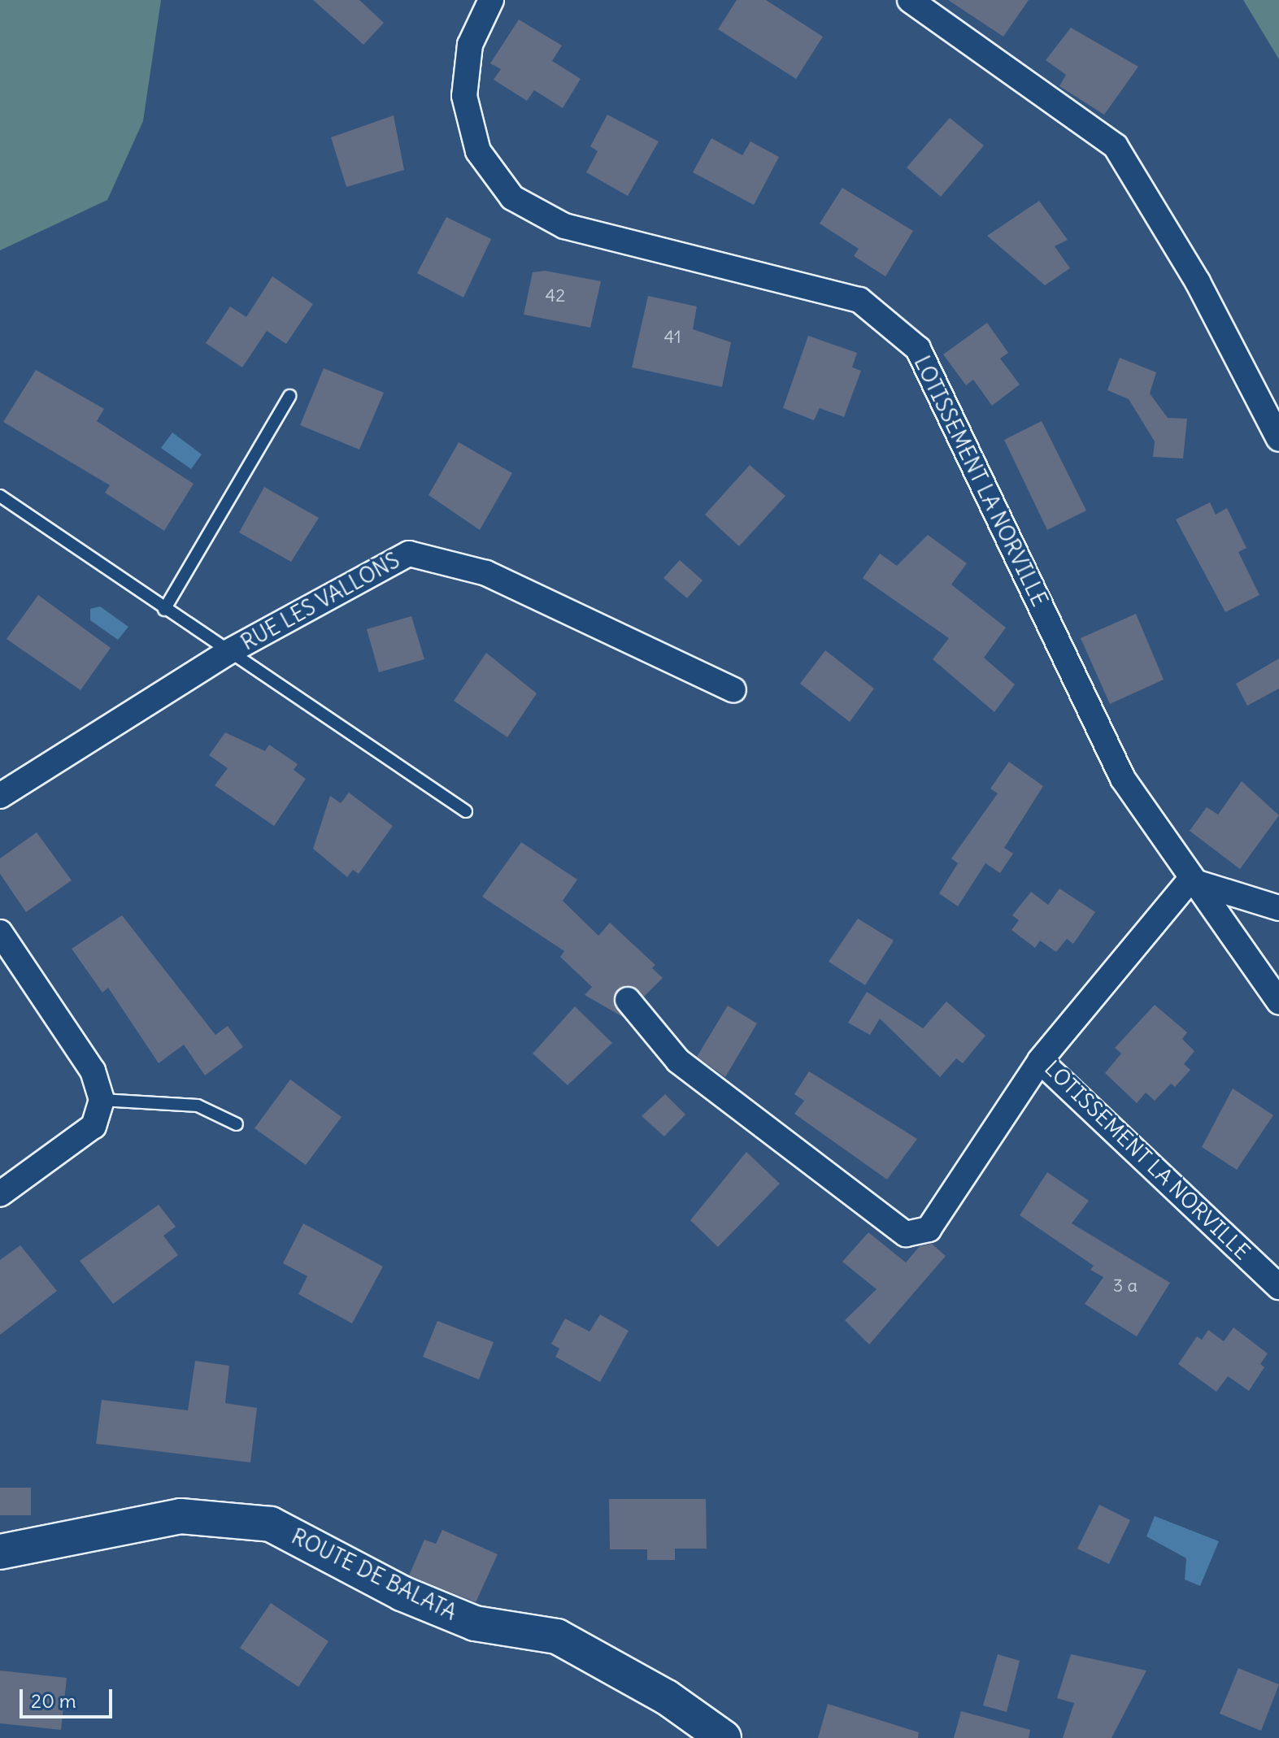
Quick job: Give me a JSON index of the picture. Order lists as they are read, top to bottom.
{
  "streets": {
    "main road": ["ROUTE DE BALATA"],
    "street": ["LOTISSEMENT LA NORVILLE", "RUE LES VALLONS"]
  },
  "house_numbers": ["42", "41", "3 a"],
  "scale_bar": "20 m"
}
